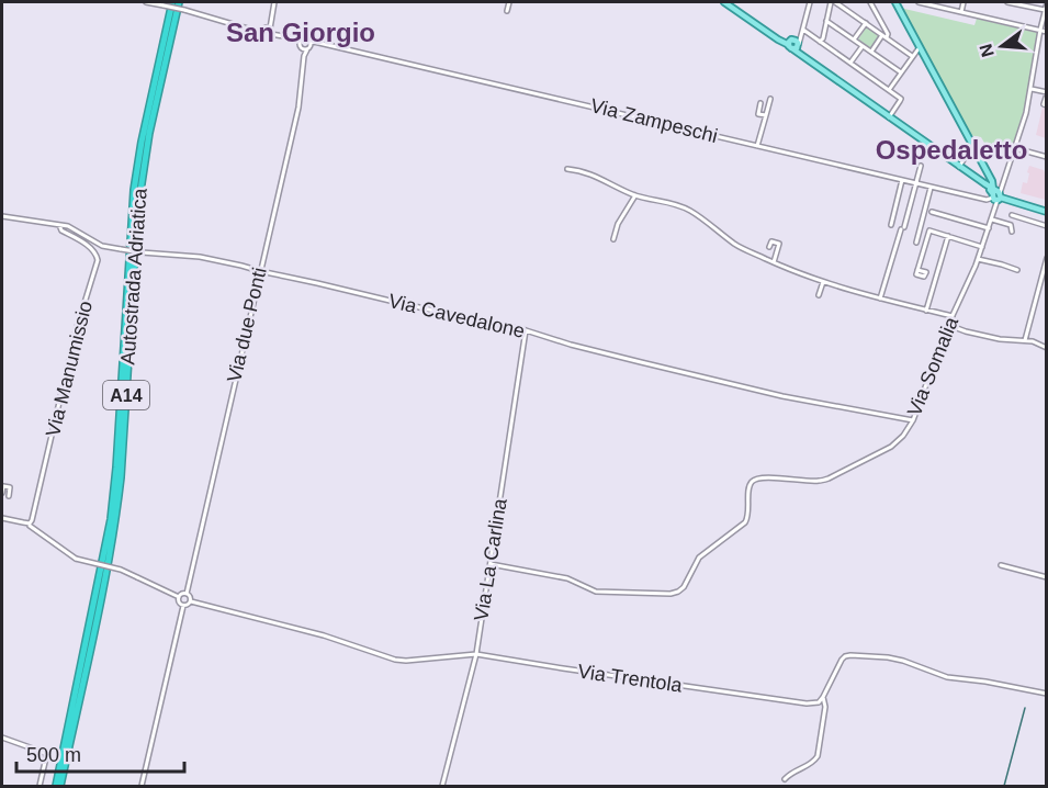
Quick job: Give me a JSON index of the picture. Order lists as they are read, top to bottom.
{
  "streets": {
    "highway": ["Autostrada Adriatica", "A14"],
    "street": [
      "Via Zampeschi",
      "Via Cavedalone",
      "Via due Ponti",
      "Via Somalia",
      "Via Manumissio",
      "Via La Carlina",
      "Via Trentola"
    ]
  },
  "crossings": [
    ["Via Zampeschi", "Via due Ponti"],
    ["Via Zampeschi", "Via Somalia"],
    ["Via Cavedalone", "Via due Ponti"],
    ["Via Cavedalone", "Via Somalia"],
    ["Via Cavedalone", "Via Manumissio"],
    ["Via Cavedalone", "Via La Carlina"],
    ["Via due Ponti", "Via Trentola"],
    ["Via Somalia", "Via La Carlina"],
    ["Via La Carlina", "Via Trentola"]
  ],
  "districts": ["San Giorgio", "Ospedaletto"],
  "scale_bar": "500 m",
  "north": "left"
}
